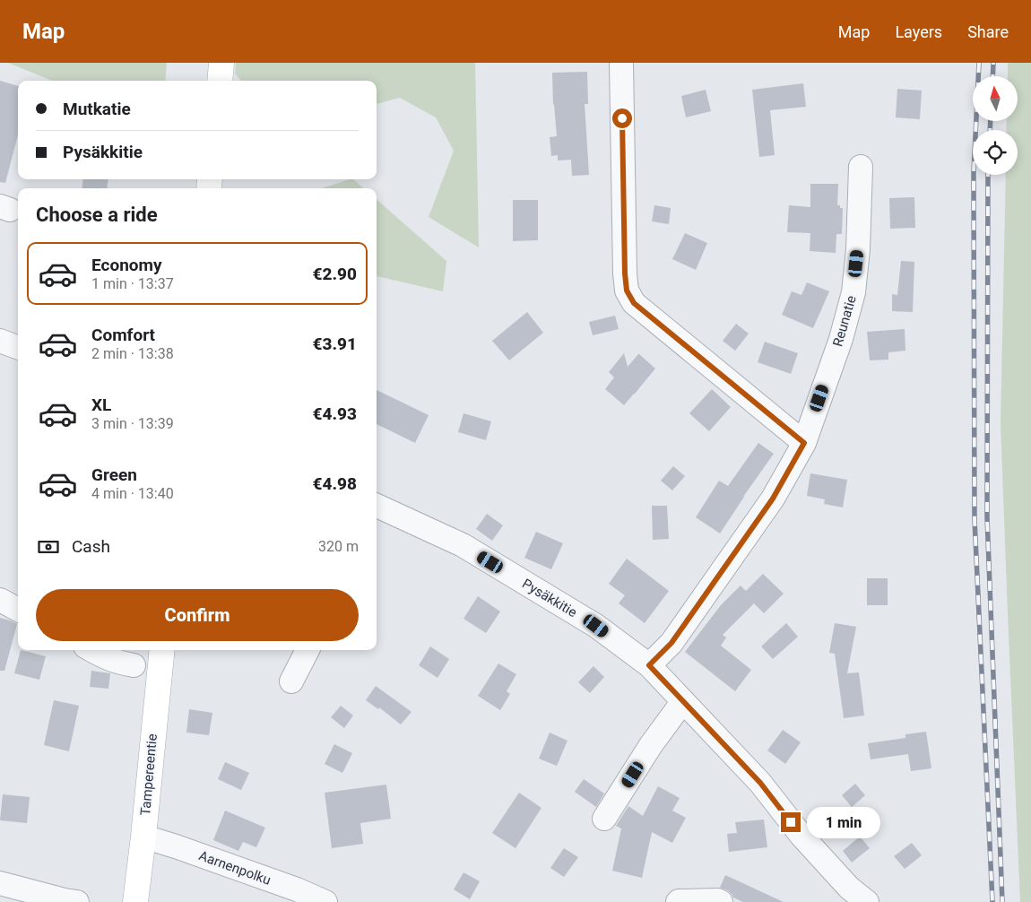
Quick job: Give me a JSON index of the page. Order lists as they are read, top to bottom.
{
  "streets": {
    "main road": ["Tampereentie"],
    "street": ["Reunatie", "Pysäkkitie", "Aarnenpolku"]
  },
  "crossings": [
    ["Reunatie", "Pysäkkitie"],
    ["Tampereentie", "Aarnenpolku"]
  ],
  "north": "top",
  "page": {
    "header": "Map",
    "nav": ["Map", "Layers", "Share"],
    "banner": ["Mutkatie", "Pysäkkitie"],
    "heading": "Choose a ride",
    "list": [
      {
        "name": "Economy",
        "note": "1 min · 13:37",
        "value": "€2.90"
      },
      {
        "name": "Comfort",
        "note": "2 min · 13:38",
        "value": "€3.91"
      },
      {
        "name": "XL",
        "note": "3 min · 13:39",
        "value": "€4.93"
      },
      {
        "name": "Green",
        "note": "4 min · 13:40",
        "value": "€4.98"
      }
    ],
    "pay": ["Cash", "320 m"],
    "buttons": "Confirm",
    "bubble": "1 min"
  }
}
